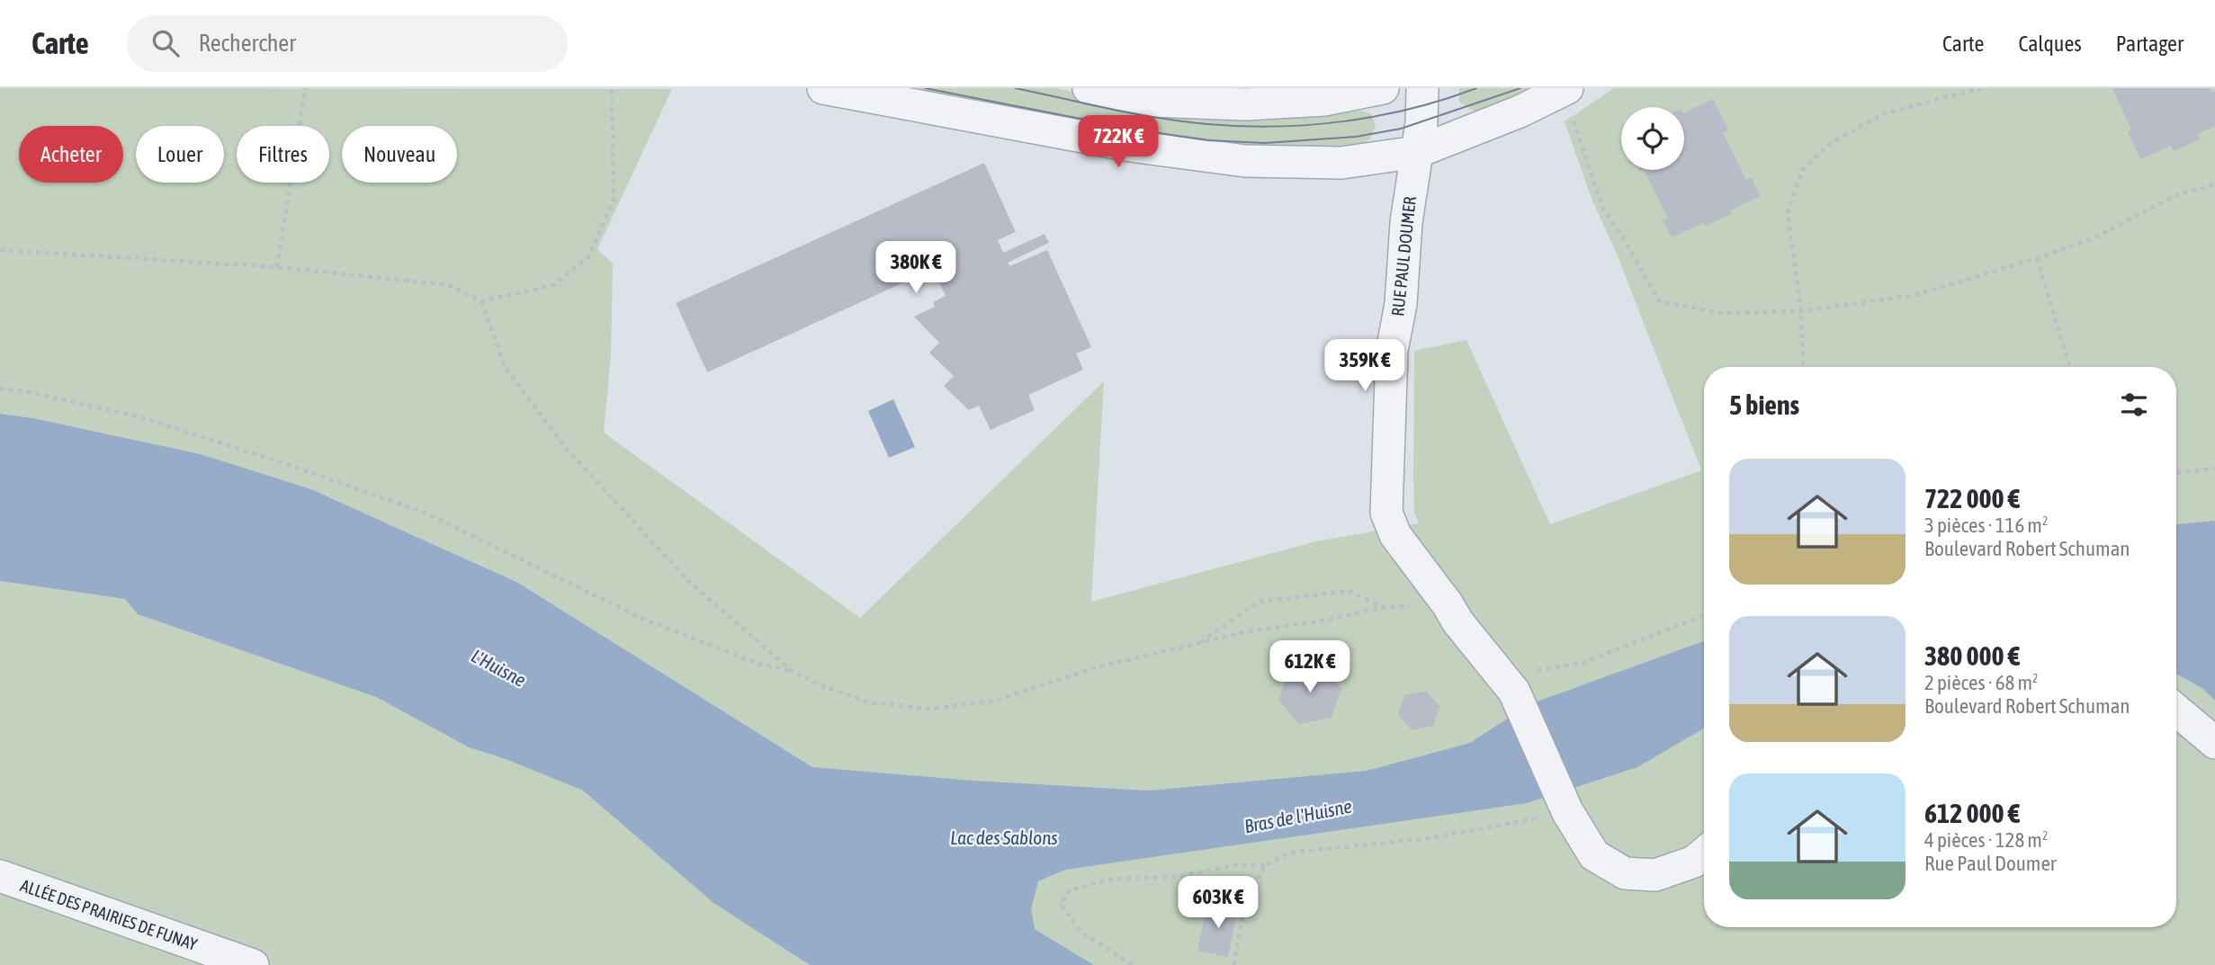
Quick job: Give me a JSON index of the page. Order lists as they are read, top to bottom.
{
  "streets": {
    "street": ["RUE PAUL DOUMER", "ALLÉE DES PRAIRIES DE FUNAY"]
  },
  "water": ["L'Huisne", "Bras de l'Huisne", "Lac des Sablons"],
  "page": {
    "header": "Carte",
    "search": "Rechercher",
    "nav": ["Carte", "Calques", "Partager"],
    "price": [
      "722K €",
      "380K €",
      "359K €",
      "612K €",
      "603K €"
    ],
    "chip": [
      "Acheter",
      "Louer",
      "Filtres",
      "Nouveau"
    ],
    "heading": "5 biens",
    "list": [
      {
        "name": "722 000 €",
        "note": "3 pièces · 116 m² · Boulevard Robert Schuman"
      },
      {
        "name": "380 000 €",
        "note": "2 pièces · 68 m² · Boulevard Robert Schuman"
      },
      {
        "name": "612 000 €",
        "note": "4 pièces · 128 m² · Rue Paul Doumer"
      }
    ]
  }
}
